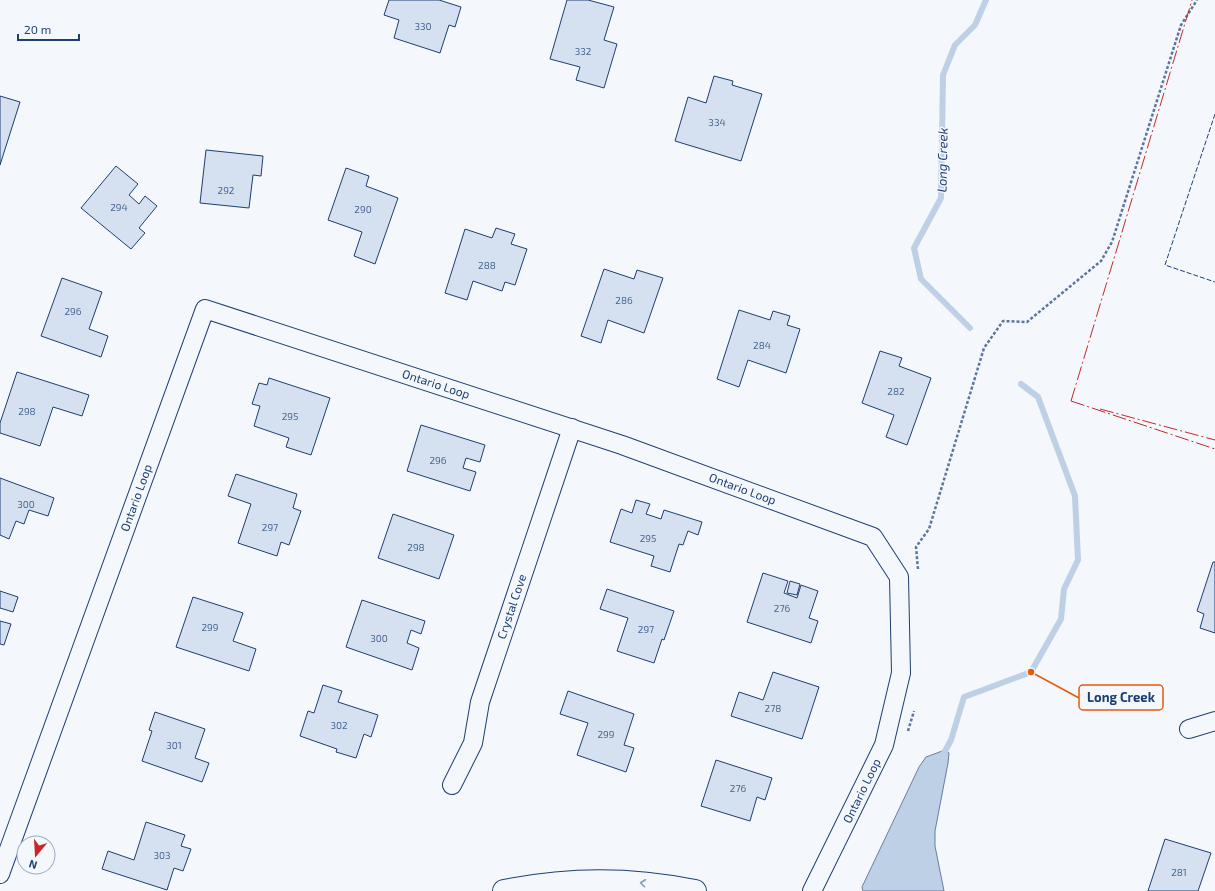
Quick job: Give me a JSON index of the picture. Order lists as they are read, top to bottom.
{
  "streets": {
    "street": ["Ontario Loop", "Crystal Cove"]
  },
  "crossings": [
    ["Ontario Loop", "Crystal Cove"]
  ],
  "water": ["Long Creek"],
  "places": ["Long Creek"],
  "house_numbers": [
    "330",
    "332",
    "334",
    "292",
    "294",
    "290",
    "288",
    "286",
    "296",
    "284",
    "282",
    "298",
    "295",
    "296",
    "300",
    "297",
    "295",
    "298",
    "276",
    "299",
    "297",
    "300",
    "278",
    "302",
    "299",
    "301",
    "276",
    "303",
    "281"
  ],
  "scale_bar": "20 m",
  "north": "bottom"
}
